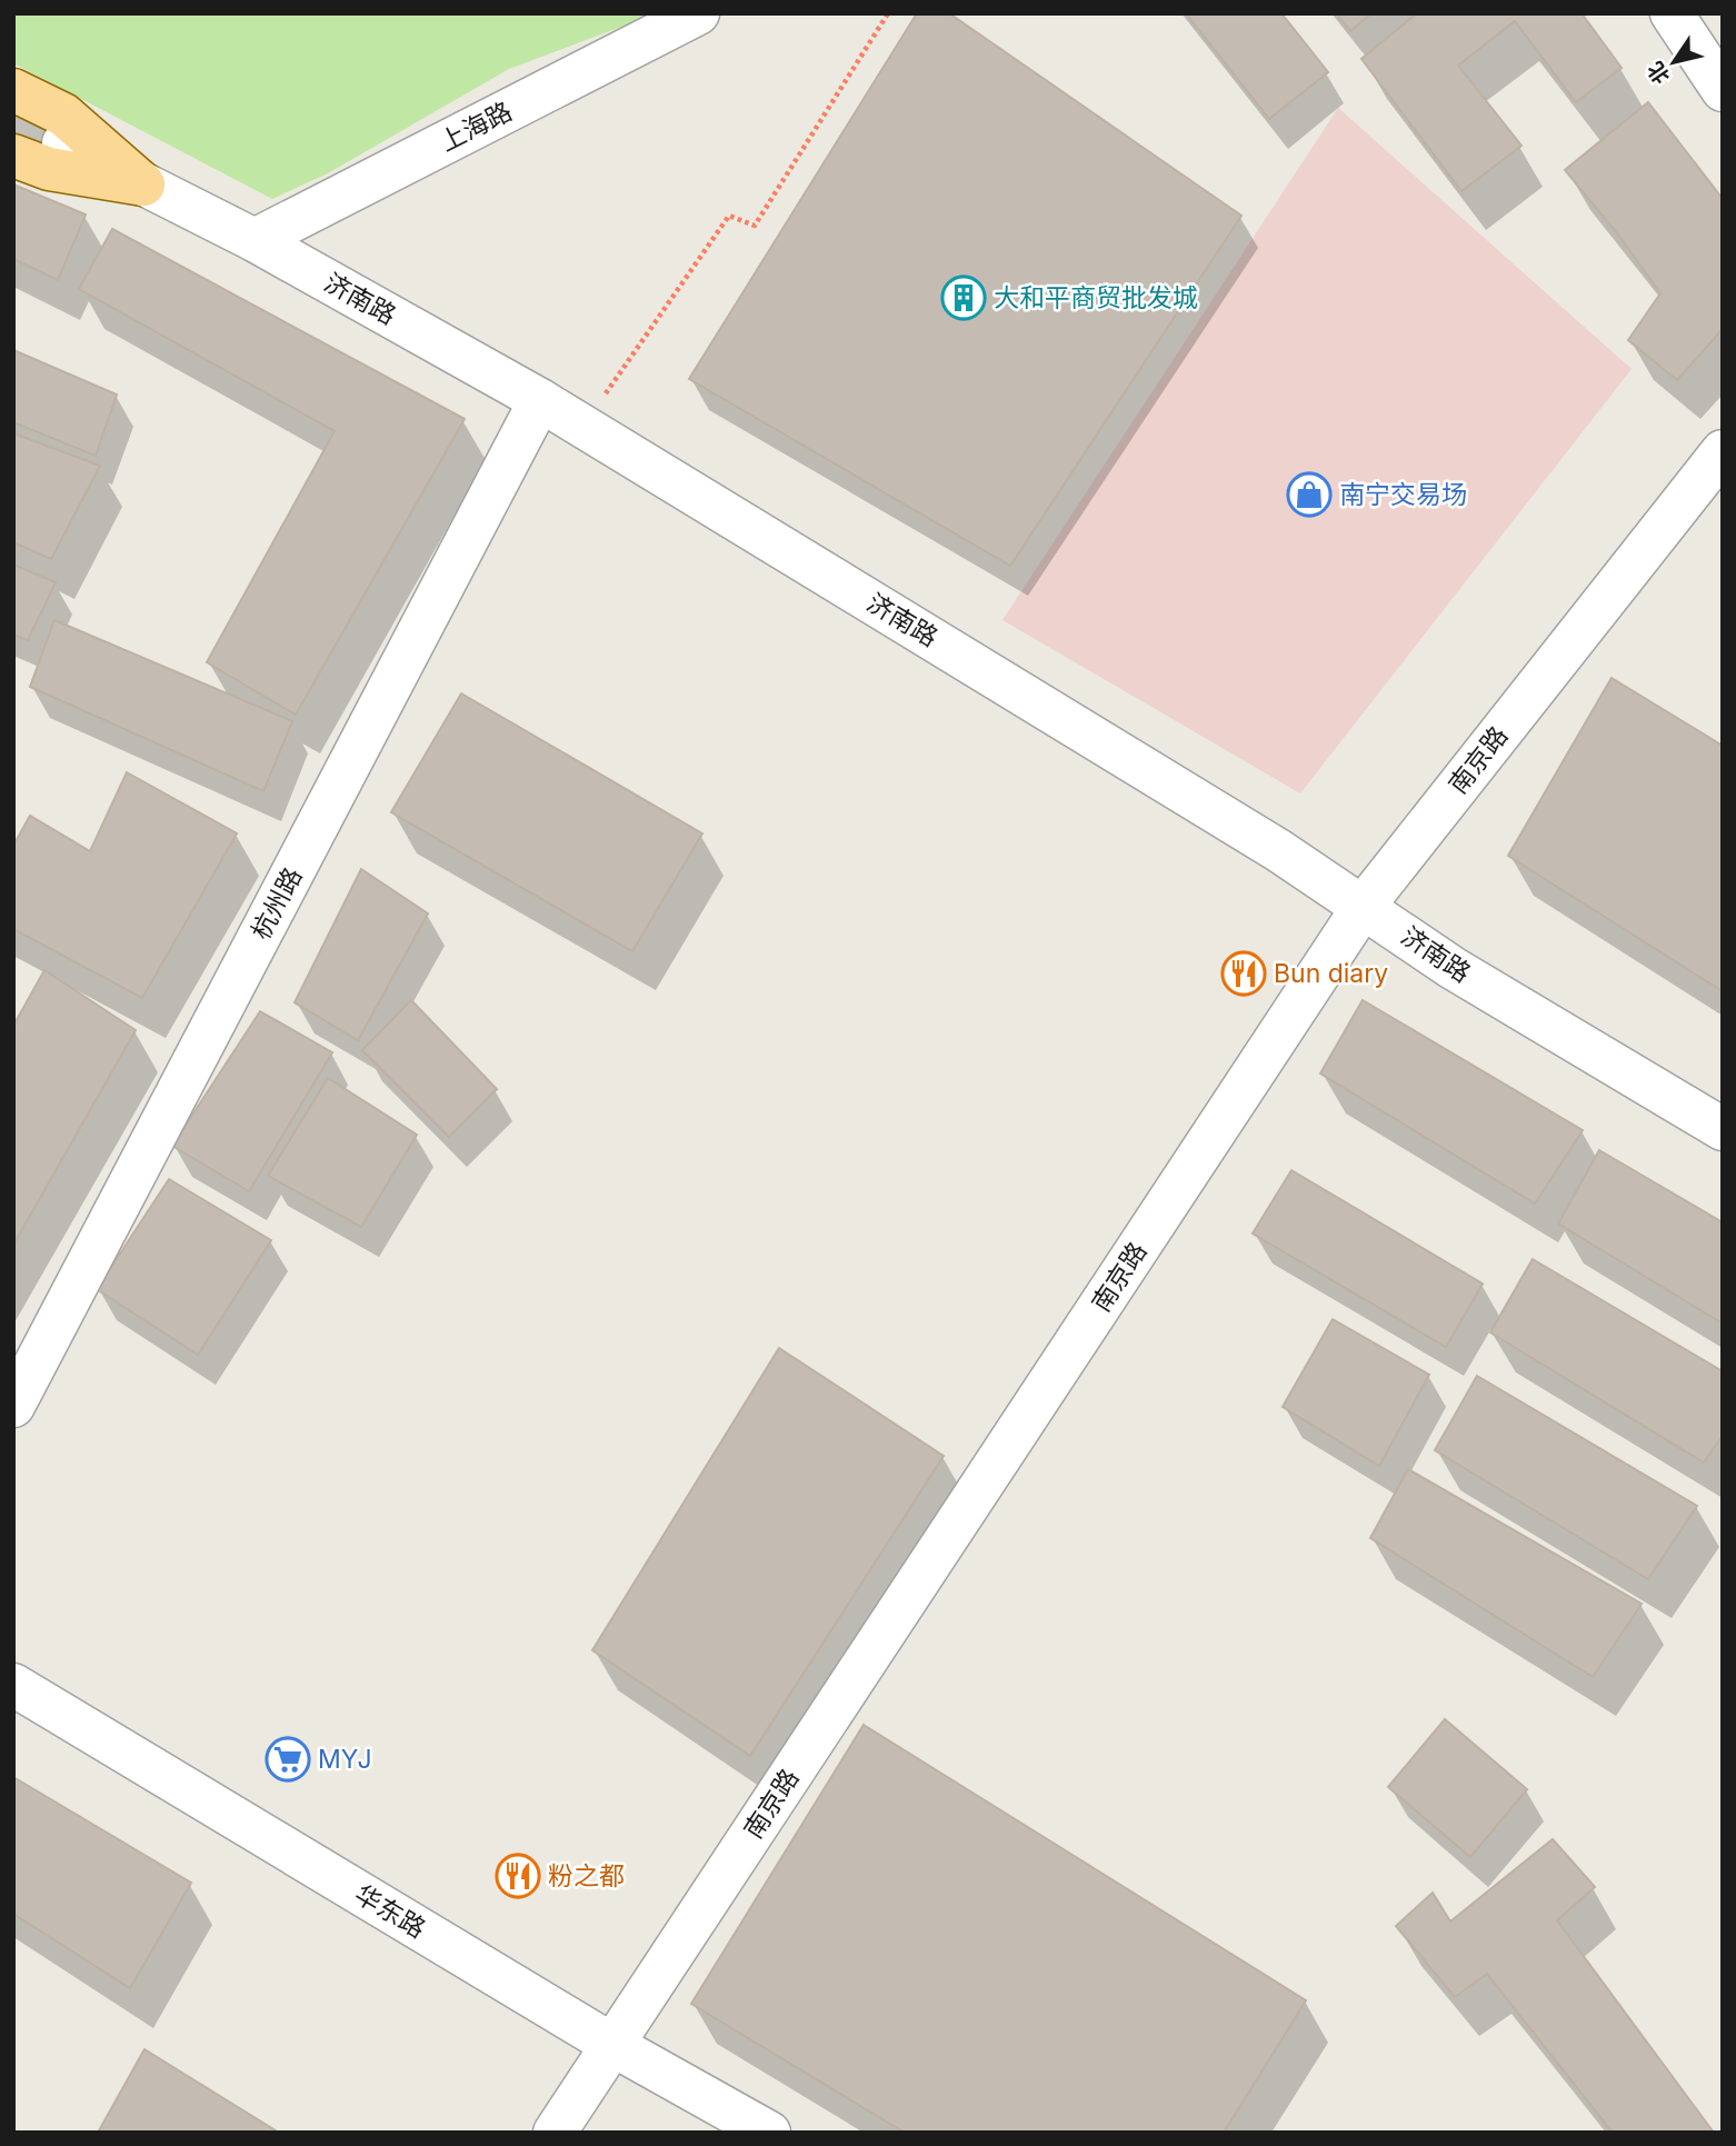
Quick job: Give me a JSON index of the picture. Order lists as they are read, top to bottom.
{
  "streets": {
    "street": [
      "上海路",
      "济南路",
      "南京路",
      "杭州路",
      "华东路"
    ]
  },
  "crossings": [
    ["上海路", "济南路"],
    ["济南路", "南京路"],
    ["济南路", "杭州路"],
    ["南京路", "华东路"]
  ],
  "places": {
    "building": ["大和平商贸批发城"],
    "shop": ["南宁交易场"],
    "restaurant": ["Bun diary", "粉之都"],
    "supermarket": ["MYJ"]
  },
  "north": "bottom left"
}
